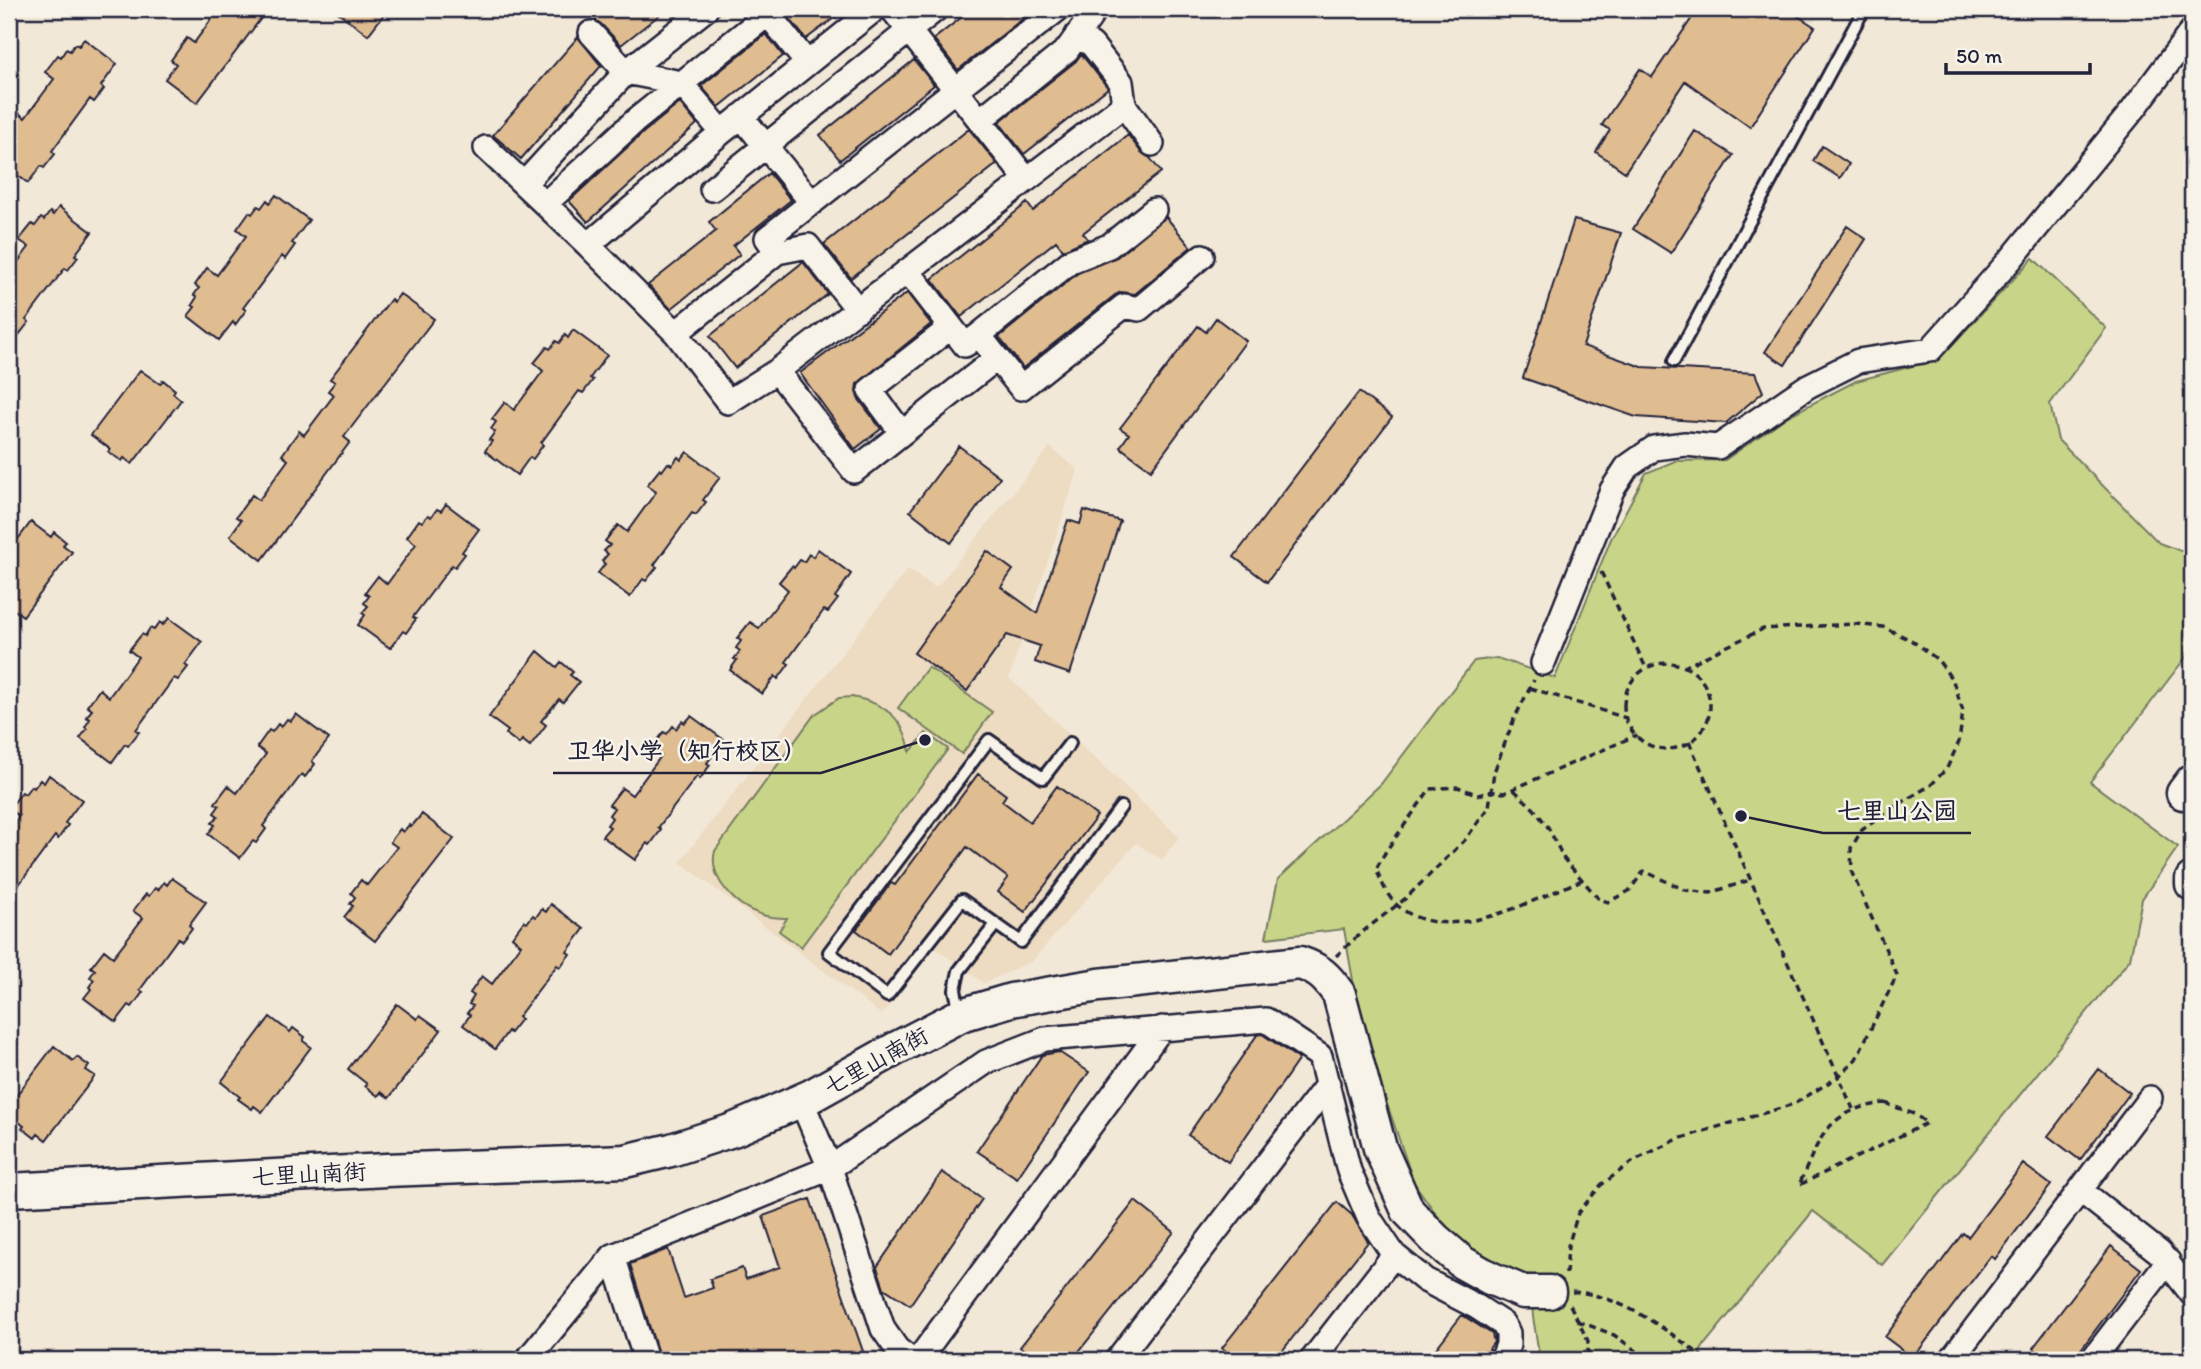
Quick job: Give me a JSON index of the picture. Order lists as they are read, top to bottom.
{
  "streets": {
    "street": ["七里山南街"]
  },
  "places": ["卫华小学（知行校区）", "七里山公园"],
  "scale_bar": "50 m"
}
